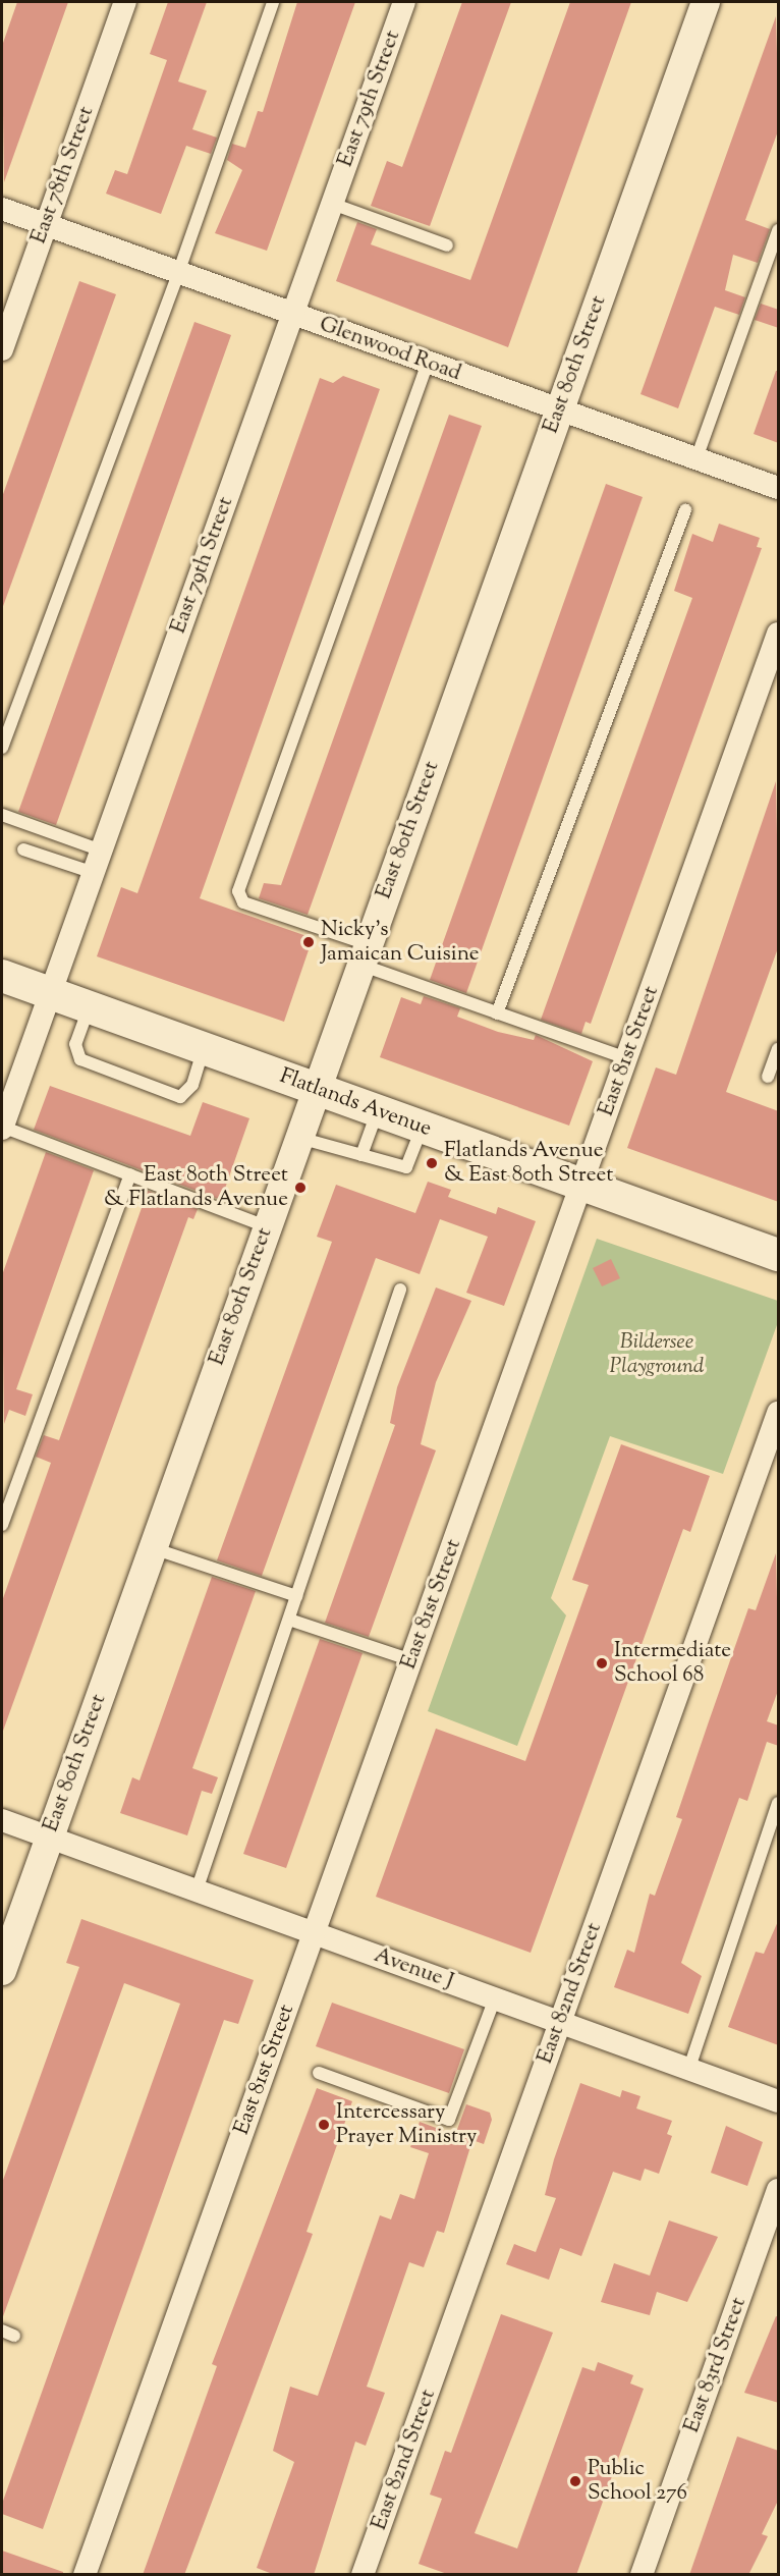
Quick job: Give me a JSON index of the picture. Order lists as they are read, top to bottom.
{
  "streets": {
    "main road": ["Flatlands Avenue"],
    "street": [
      "East 79th Street",
      "East 78th Street",
      "Glenwood Road",
      "East 80th Street",
      "East 81st Street",
      "Avenue J",
      "East 82nd Street",
      "East 83rd Street"
    ]
  },
  "crossings": [
    ["East 79th Street", "Glenwood Road"],
    ["East 79th Street", "Flatlands Avenue"],
    ["East 78th Street", "Glenwood Road"],
    ["Glenwood Road", "East 80th Street"],
    ["East 80th Street", "Flatlands Avenue"],
    ["East 80th Street", "Avenue J"],
    ["East 81st Street", "Flatlands Avenue"],
    ["East 81st Street", "Avenue J"],
    ["Avenue J", "East 82nd Street"]
  ],
  "parks": ["Bildersee Playground"],
  "places": [
    "Nicky's Jamaican Cuisine",
    "Flatlands Avenue & East 80th Street",
    "East 80th Street & Flatlands Avenue",
    "Intermediate School 68",
    "Intercessary Prayer Ministry",
    "Public School 276"
  ]
}
